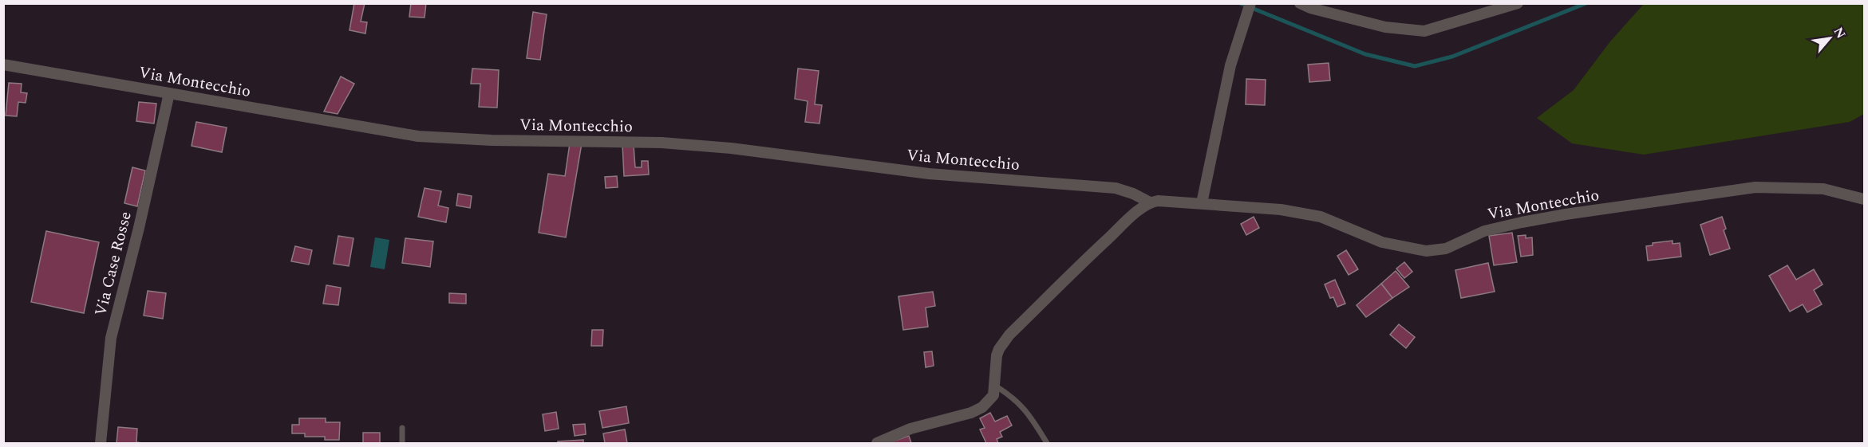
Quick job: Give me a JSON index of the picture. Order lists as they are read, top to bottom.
{
  "streets": {
    "street": ["Via Montecchio", "Via Case Rosse"]
  },
  "crossings": [
    ["Via Montecchio", "Via Case Rosse"]
  ],
  "north": "top right"
}
